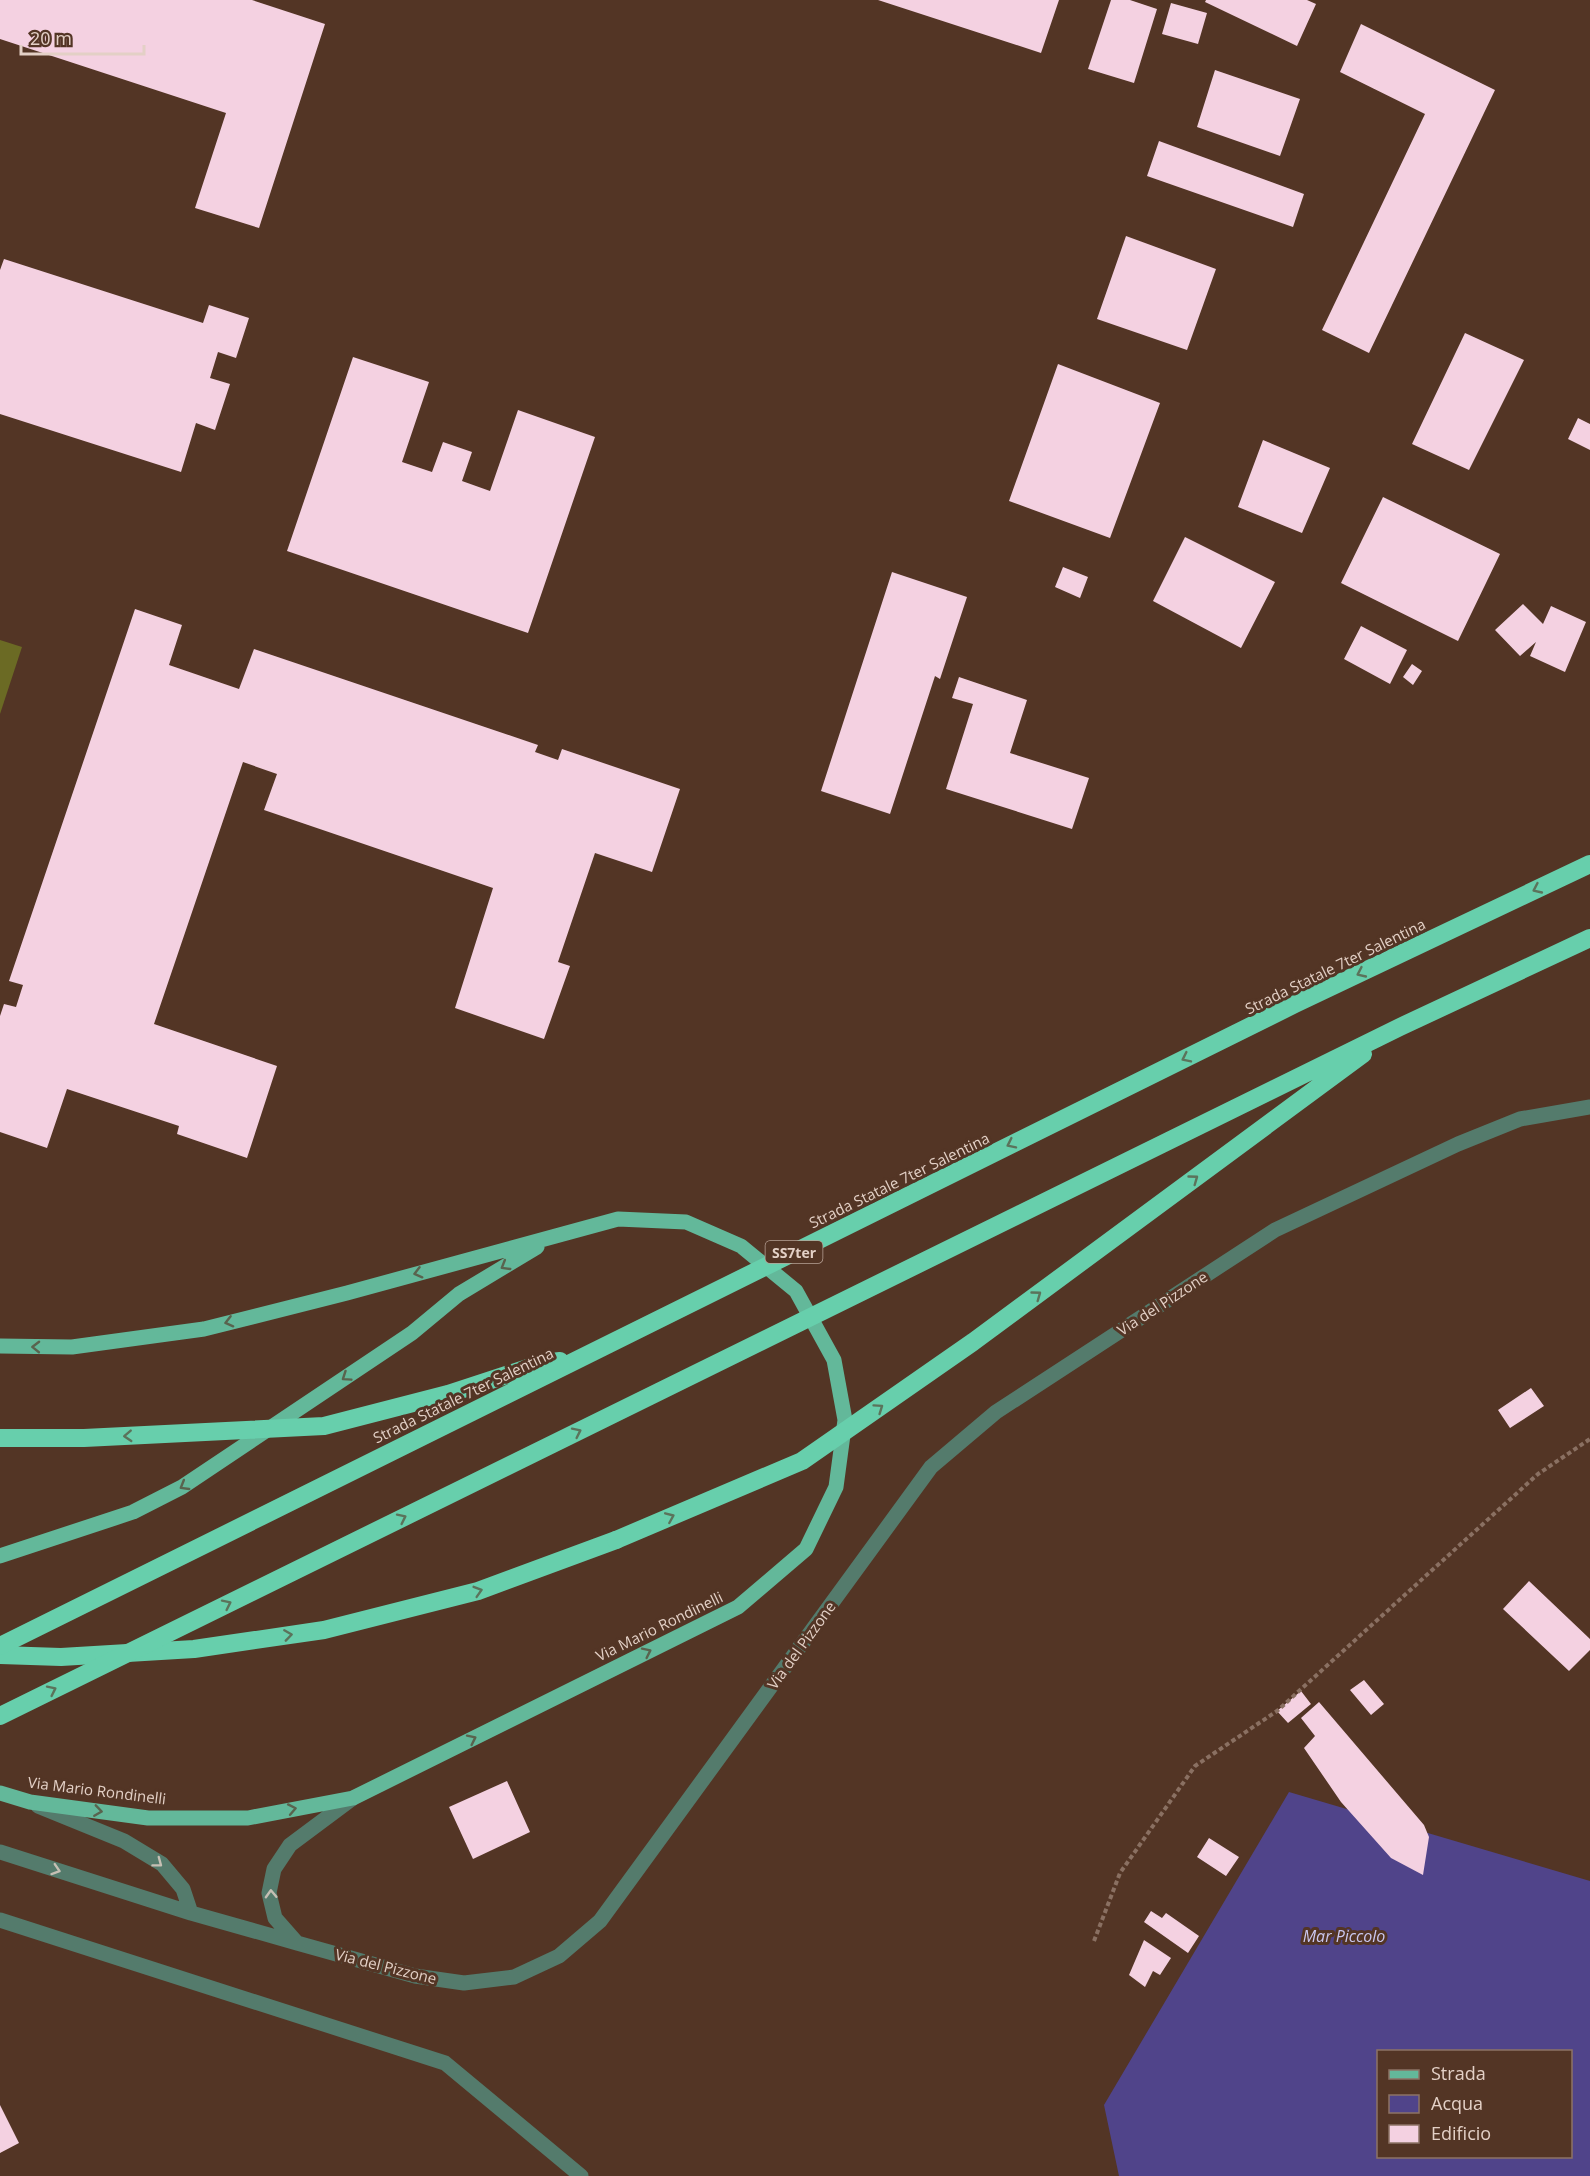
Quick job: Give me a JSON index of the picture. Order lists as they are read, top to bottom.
{
  "streets": {
    "highway": ["Strada Statale 7ter Salentina", "SS7ter"],
    "main road": ["Via Mario Rondinelli"],
    "street": ["Via del Pizzone"]
  },
  "water": ["Mar Piccolo"],
  "legend": ["Strada", "Acqua", "Edificio"],
  "scale_bar": "20 m"
}
